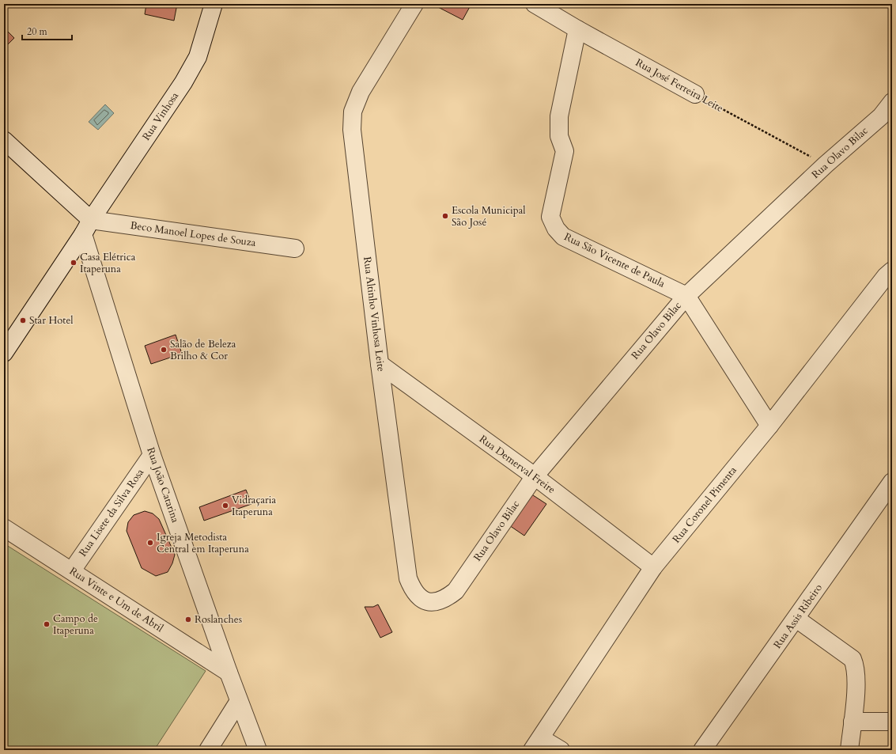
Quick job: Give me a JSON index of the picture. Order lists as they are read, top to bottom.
{
  "streets": {
    "street": [
      "Rua José Ferreira Leite",
      "Rua Vinhosa",
      "Rua Olavo Bilac",
      "Beco Manoel Lopes de Souza",
      "Rua São Vicente de Paula",
      "Rua Altinho Vinhosa Leite",
      "Rua Demerval Freire",
      "Rua João Catarina",
      "Rua Coronel Pimenta",
      "Rua Lisete da Silva Rosa",
      "Rua Vinte e Um de Abril",
      "Rua Assis Ribeiro"
    ]
  },
  "crossings": [
    ["Rua José Ferreira Leite", "Rua Olavo Bilac"],
    ["Rua José Ferreira Leite", "Rua São Vicente de Paula"],
    ["Rua Vinhosa", "Beco Manoel Lopes de Souza"],
    ["Rua Vinhosa", "Rua João Catarina"],
    ["Rua Olavo Bilac", "Rua São Vicente de Paula"],
    ["Rua Olavo Bilac", "Rua Altinho Vinhosa Leite"],
    ["Rua Olavo Bilac", "Rua Demerval Freire"],
    ["Beco Manoel Lopes de Souza", "Rua João Catarina"],
    ["Rua Altinho Vinhosa Leite", "Rua Demerval Freire"],
    ["Rua Demerval Freire", "Rua Coronel Pimenta"],
    ["Rua João Catarina", "Rua Lisete da Silva Rosa"],
    ["Rua João Catarina", "Rua Vinte e Um de Abril"],
    ["Rua Lisete da Silva Rosa", "Rua Vinte e Um de Abril"]
  ],
  "places": [
    "Escola Municipal São José",
    "Casa Elétrica Itaperuna",
    "Star Hotel",
    "Salão de Beleza Brilho & Cor",
    "Vidraçaria Itaperuna",
    "Igreja Metodista Central em Itaperuna",
    "Roslanches",
    "Campo de Itaperuna"
  ],
  "scale_bar": "20 m"
}
